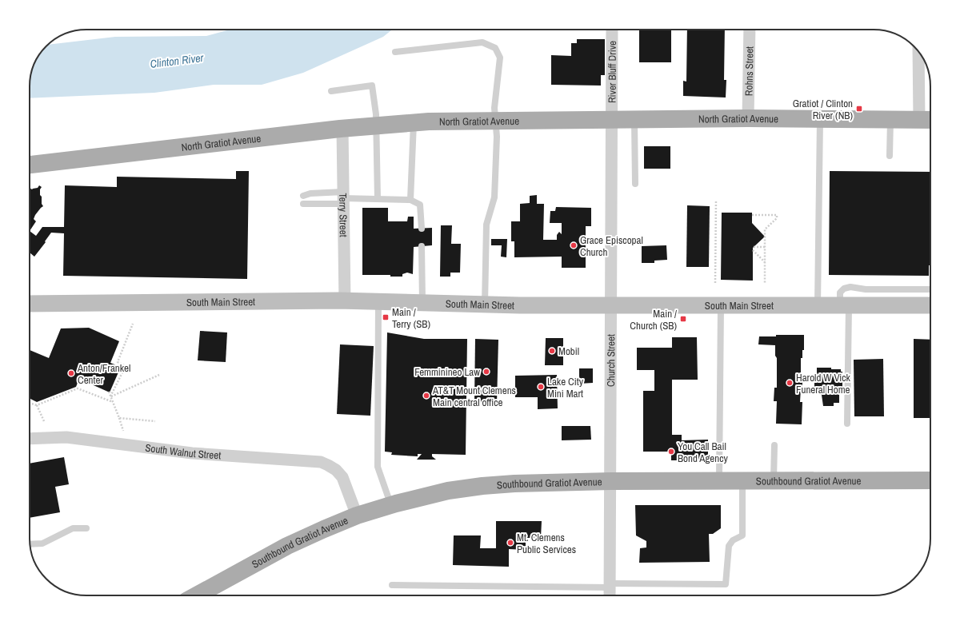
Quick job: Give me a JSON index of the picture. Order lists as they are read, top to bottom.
{
  "streets": {
    "main road": ["North Gratiot Avenue", "Southbound Gratiot Avenue"],
    "street": [
      "Rohns Street",
      "River Bluff Drive",
      "Terry Street",
      "South Main Street",
      "Church Street",
      "South Walnut Street"
    ]
  },
  "crossings": [
    ["Rohns Street", "North Gratiot Avenue"],
    ["River Bluff Drive", "North Gratiot Avenue"],
    ["River Bluff Drive", "Church Street"],
    ["North Gratiot Avenue", "Terry Street"],
    ["North Gratiot Avenue", "Church Street"],
    ["Terry Street", "South Main Street"],
    ["South Main Street", "Church Street"],
    ["Church Street", "Southbound Gratiot Avenue"],
    ["South Walnut Street", "Southbound Gratiot Avenue"]
  ],
  "water": ["Clinton River"],
  "places": {
    "transit": ["Gratiot / Clinton River (NB)", "Main / Terry (SB)", "Main / Church (SB)"],
    "other": [
      "Grace Episcopal Church",
      "Mobil",
      "Femminineo Law",
      "Anton/Frankel Center",
      "Harold W Vick Funeral Home",
      "Lake City Mini Mart",
      "AT&T Mount Clemens Main central office",
      "You Call Bail Bond Agency",
      "Mt. Clemens Public Services"
    ]
  }
}
